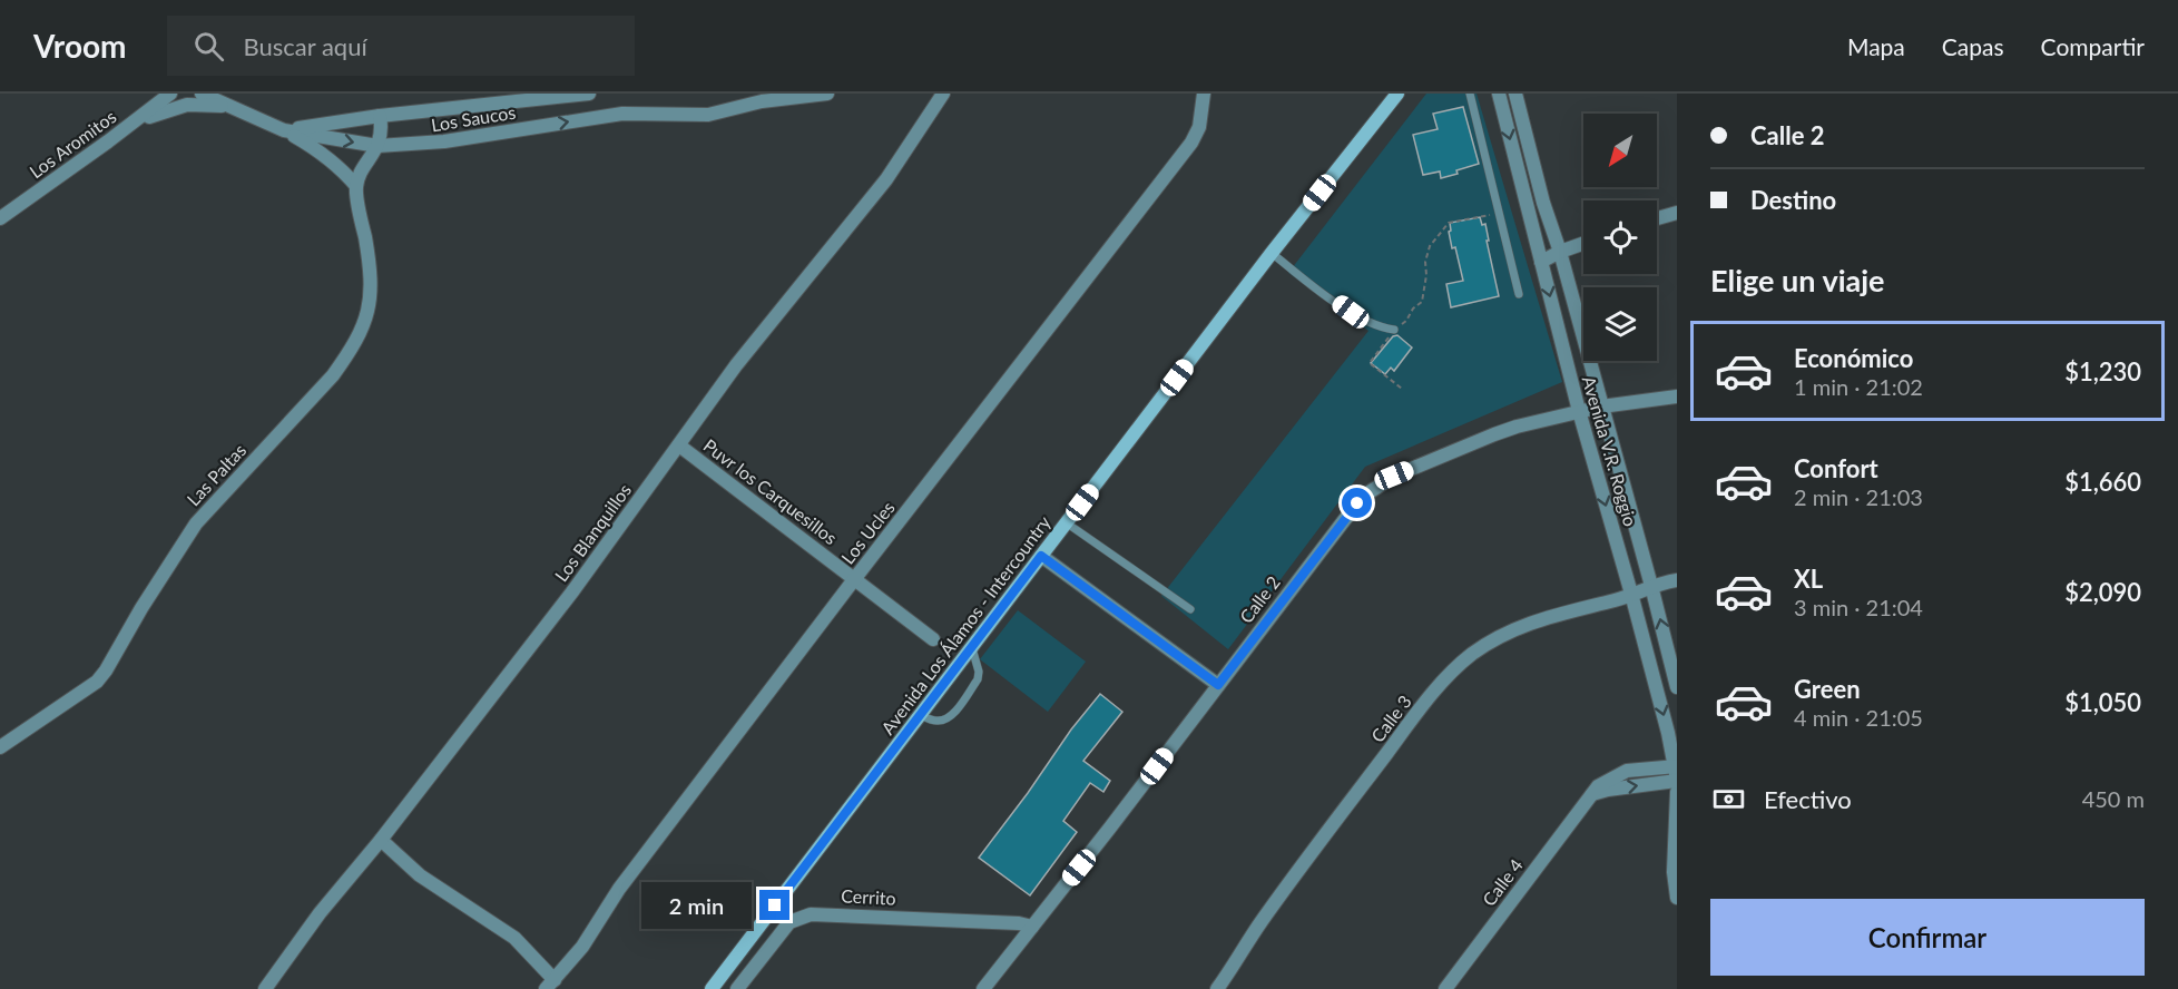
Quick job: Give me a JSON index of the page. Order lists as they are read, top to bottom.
{
  "streets": {
    "main road": ["Avenida Los Álamos - Intercountry"],
    "street": [
      "Los Saucos",
      "Los Aromitos",
      "Avenida V.R. Roggio",
      "Las Paltas",
      "Puvr los Carquesillos",
      "Los Blanquillos",
      "Los Ucles",
      "Calle 2",
      "Calle 3",
      "Calle 4",
      "Cerrito"
    ]
  },
  "crossings": [
    ["Los Saucos", "Los Aromitos"],
    ["Avenida V.R. Roggio", "Calle 2"],
    ["Avenida V.R. Roggio", "Calle 3"],
    ["Avenida V.R. Roggio", "Calle 4"],
    ["Puvr los Carquesillos", "Los Blanquillos"],
    ["Puvr los Carquesillos", "Los Ucles"],
    ["Calle 2", "Cerrito"]
  ],
  "north": "bottom left",
  "page": {
    "header": "Vroom",
    "search": "Buscar aquí",
    "nav": ["Mapa", "Capas", "Compartir"],
    "banner": ["Calle 2", "Destino"],
    "heading": "Elige un viaje",
    "list": [
      {
        "name": "Económico",
        "note": "1 min · 21:02",
        "value": "$1,230"
      },
      {
        "name": "Confort",
        "note": "2 min · 21:03",
        "value": "$1,660"
      },
      {
        "name": "XL",
        "note": "3 min · 21:04",
        "value": "$2,090"
      },
      {
        "name": "Green",
        "note": "4 min · 21:05",
        "value": "$1,050"
      }
    ],
    "pay": ["Efectivo", "450 m"],
    "bubble": "2 min",
    "buttons": "Confirmar"
  }
}
